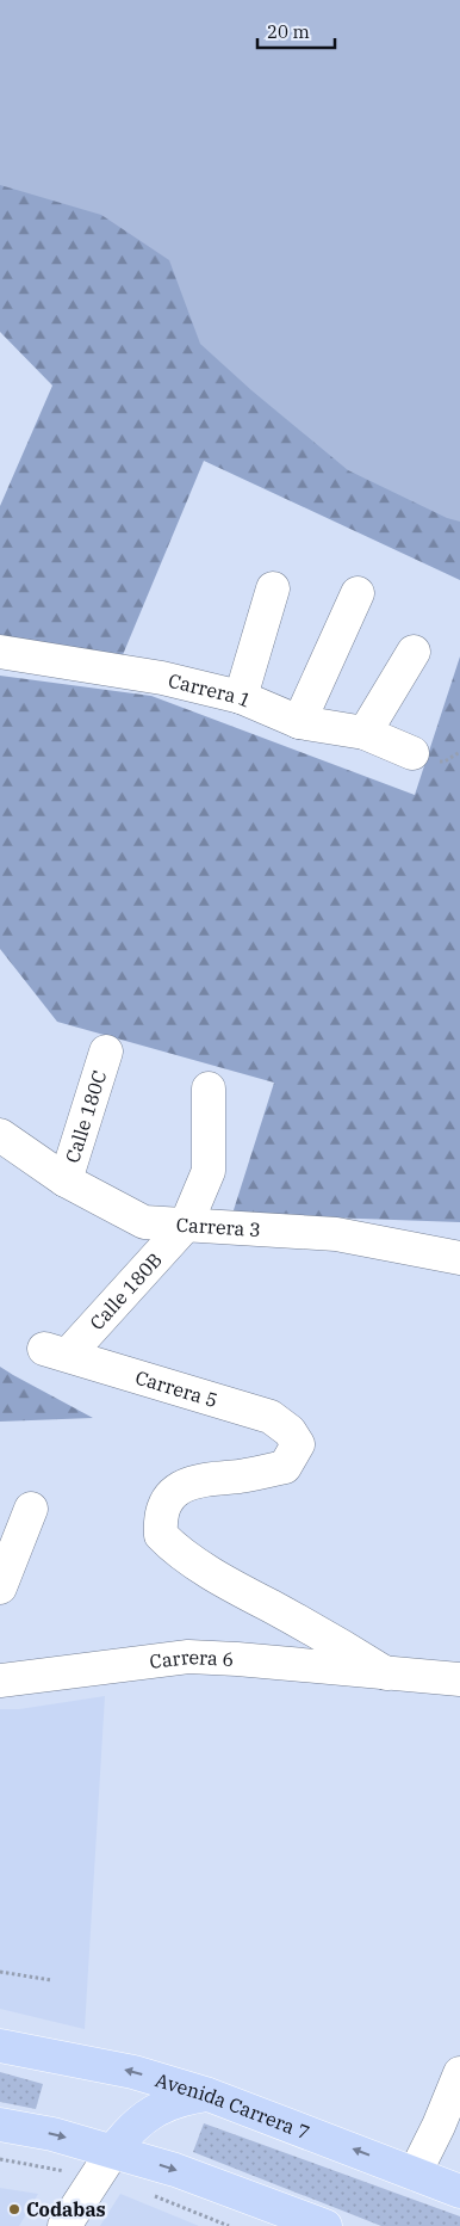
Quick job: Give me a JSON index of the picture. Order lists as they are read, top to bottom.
{
  "streets": {
    "main road": ["Avenida Carrera 7"],
    "street": [
      "Carrera 1",
      "Calle 180C",
      "Carrera 3",
      "Calle 180B",
      "Carrera 5",
      "Carrera 6"
    ]
  },
  "crossings": [
    ["Calle 180C", "Carrera 3"],
    ["Carrera 3", "Calle 180B"],
    ["Calle 180B", "Carrera 5"],
    ["Carrera 5", "Carrera 6"]
  ],
  "places": ["Codabas"],
  "scale_bar": "20 m"
}
